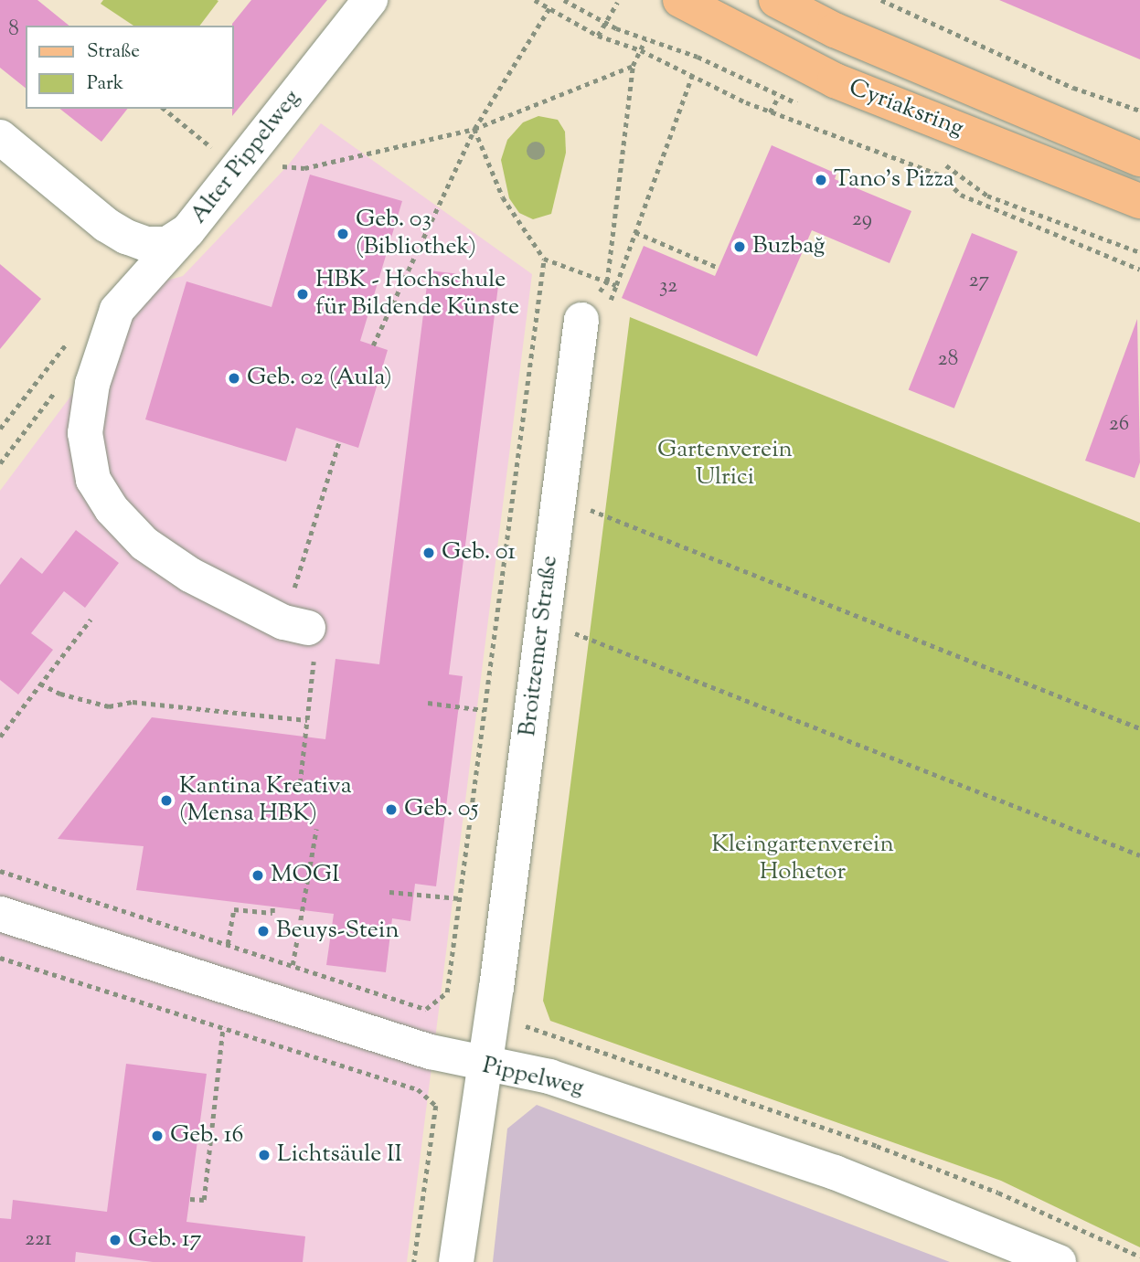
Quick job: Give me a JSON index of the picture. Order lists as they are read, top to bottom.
{
  "streets": {
    "main road": ["Cyriaksring"],
    "street": ["Alter Pippelweg", "Broitzemer Straße", "Pippelweg"]
  },
  "crossings": [
    ["Broitzemer Straße", "Pippelweg"]
  ],
  "parks": ["Gartenverein Ulrici", "Kleingartenverein Hohetor"],
  "places": [
    "Tano's Pizza",
    "Geb. 03 (Bibliothek)",
    "Buzbağ",
    "HBK - Hochschule für Bildende Künste",
    "Geb. 02 (Aula)",
    "Geb. 01",
    "Kantina Kreativa (Mensa HBK)",
    "Geb. 05",
    "MOGI",
    "Beuys-Stein",
    "Geb. 16",
    "Lichtsäule II",
    "Geb. 17"
  ],
  "house_numbers": [
    "8",
    "29",
    "27",
    "32",
    "28",
    "26",
    "221"
  ],
  "legend": ["Straße", "Park"]
}
